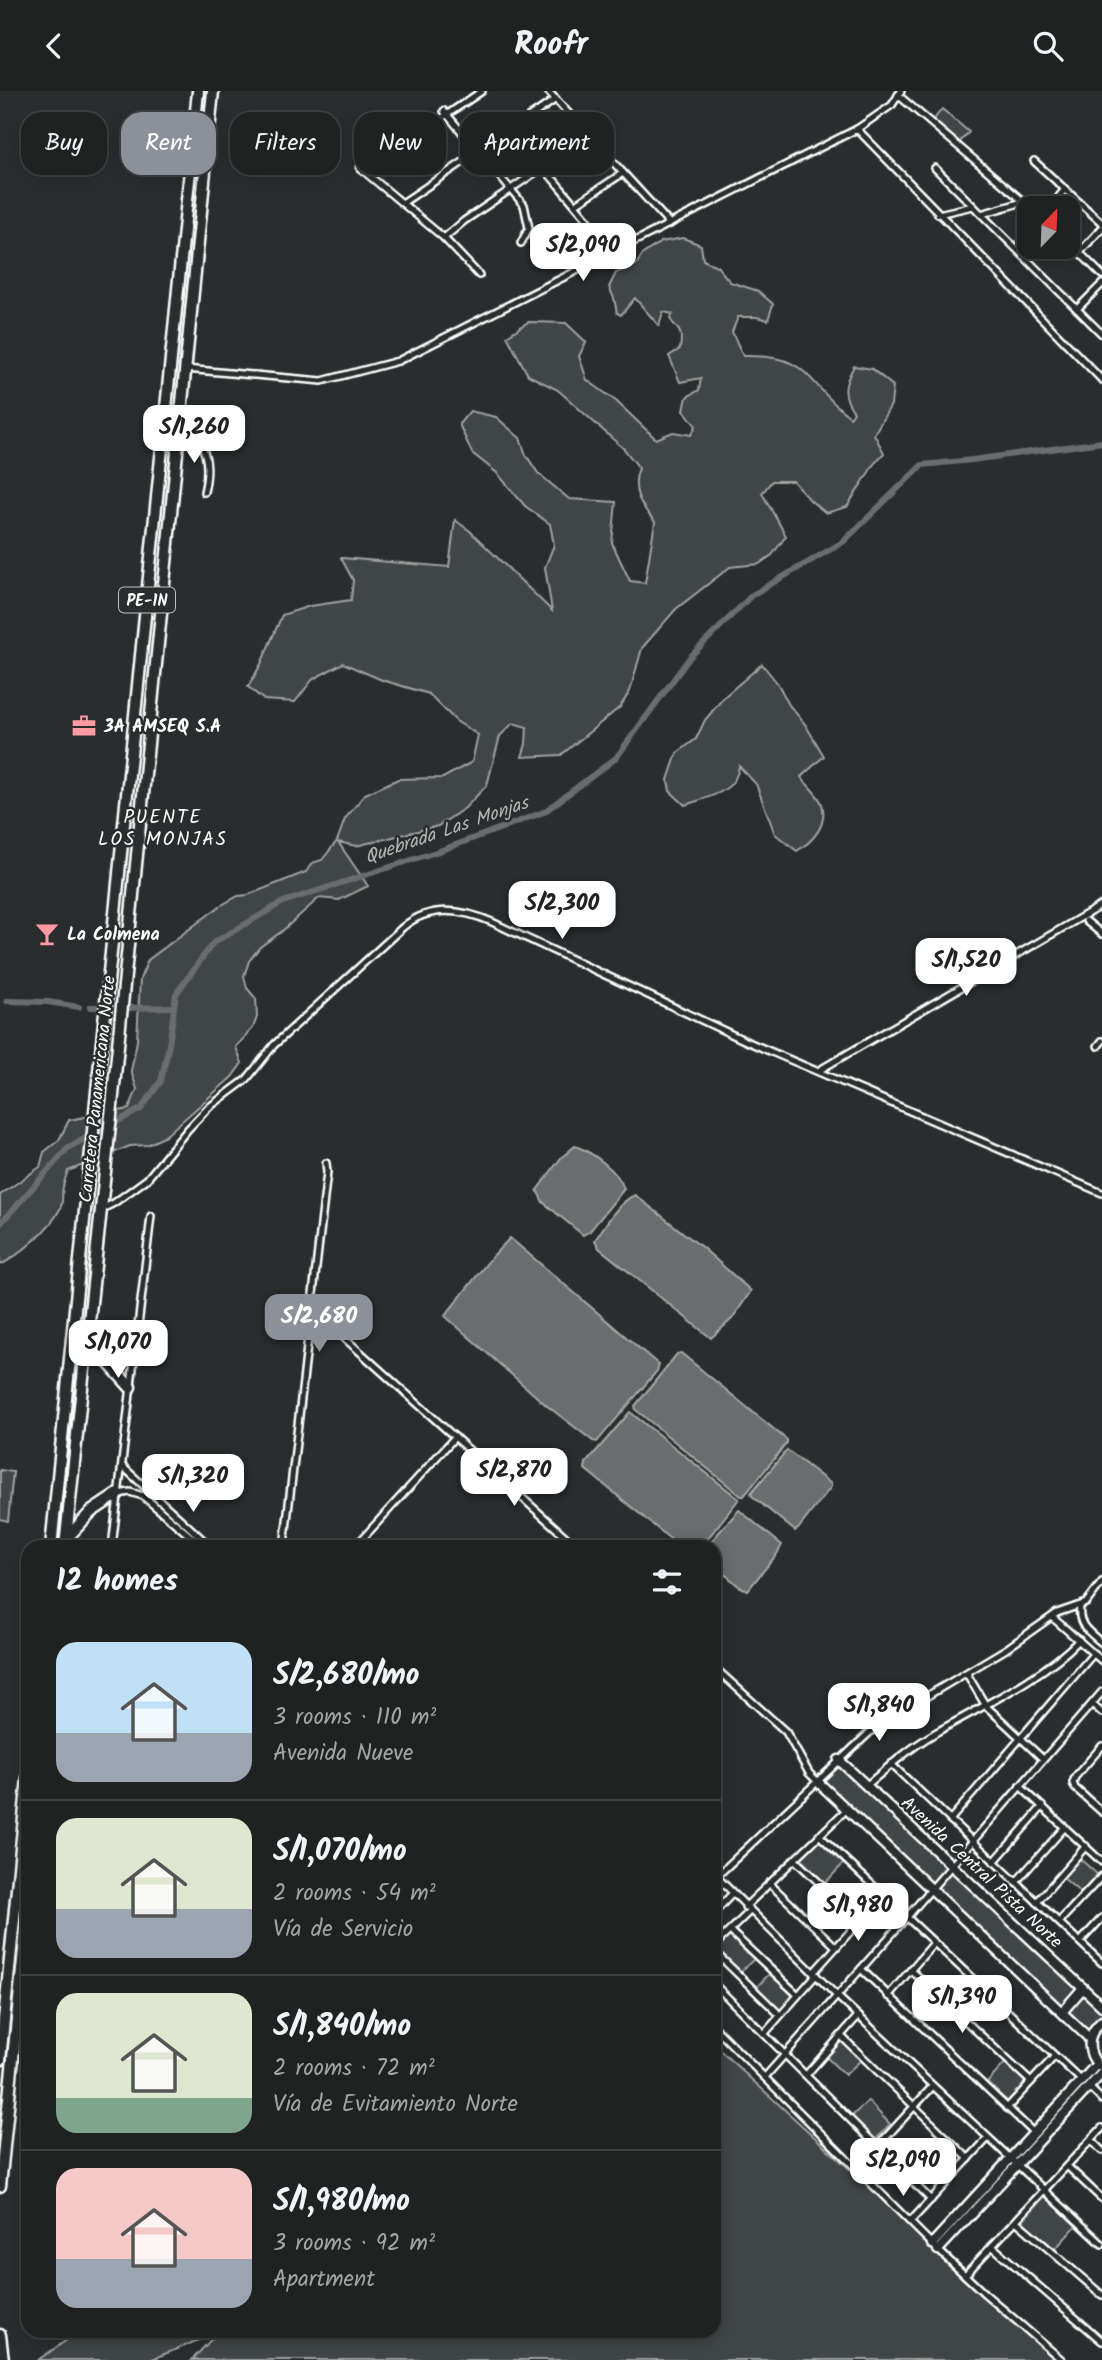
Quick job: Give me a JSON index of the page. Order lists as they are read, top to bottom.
{
  "streets": {
    "highway": ["PE-1N", "Carretera Panamericana Norte"],
    "street": ["Avenida Central Pista Norte"]
  },
  "districts": ["PUENTE LOS MONJAS"],
  "water": ["Quebrada Las Monjas"],
  "places": {
    "office": ["3A AMSEQ S.A"],
    "bar": ["La Colmena"]
  },
  "north": "top right",
  "page": {
    "header": "Roofr",
    "chip": [
      "Buy",
      "Rent",
      "Filters",
      "New",
      "Apartment"
    ],
    "price": [
      "S/2,090",
      "S/1,260",
      "S/2,300",
      "S/1,520",
      "S/2,680",
      "S/1,070",
      "S/2,870",
      "S/1,320",
      "S/1,840",
      "S/1,980",
      "S/1,390",
      "S/2,090"
    ],
    "heading": "12 homes",
    "list": [
      {
        "name": "S/2,680/mo",
        "note": "3 rooms · 110 m² · Avenida Nueve"
      },
      {
        "name": "S/1,070/mo",
        "note": "2 rooms · 54 m² · Vía de Servicio"
      },
      {
        "name": "S/1,840/mo",
        "note": "2 rooms · 72 m² · Vía de Evitamiento Norte"
      },
      {
        "name": "S/1,980/mo",
        "note": "3 rooms · 92 m² · Apartment"
      }
    ]
  }
}
